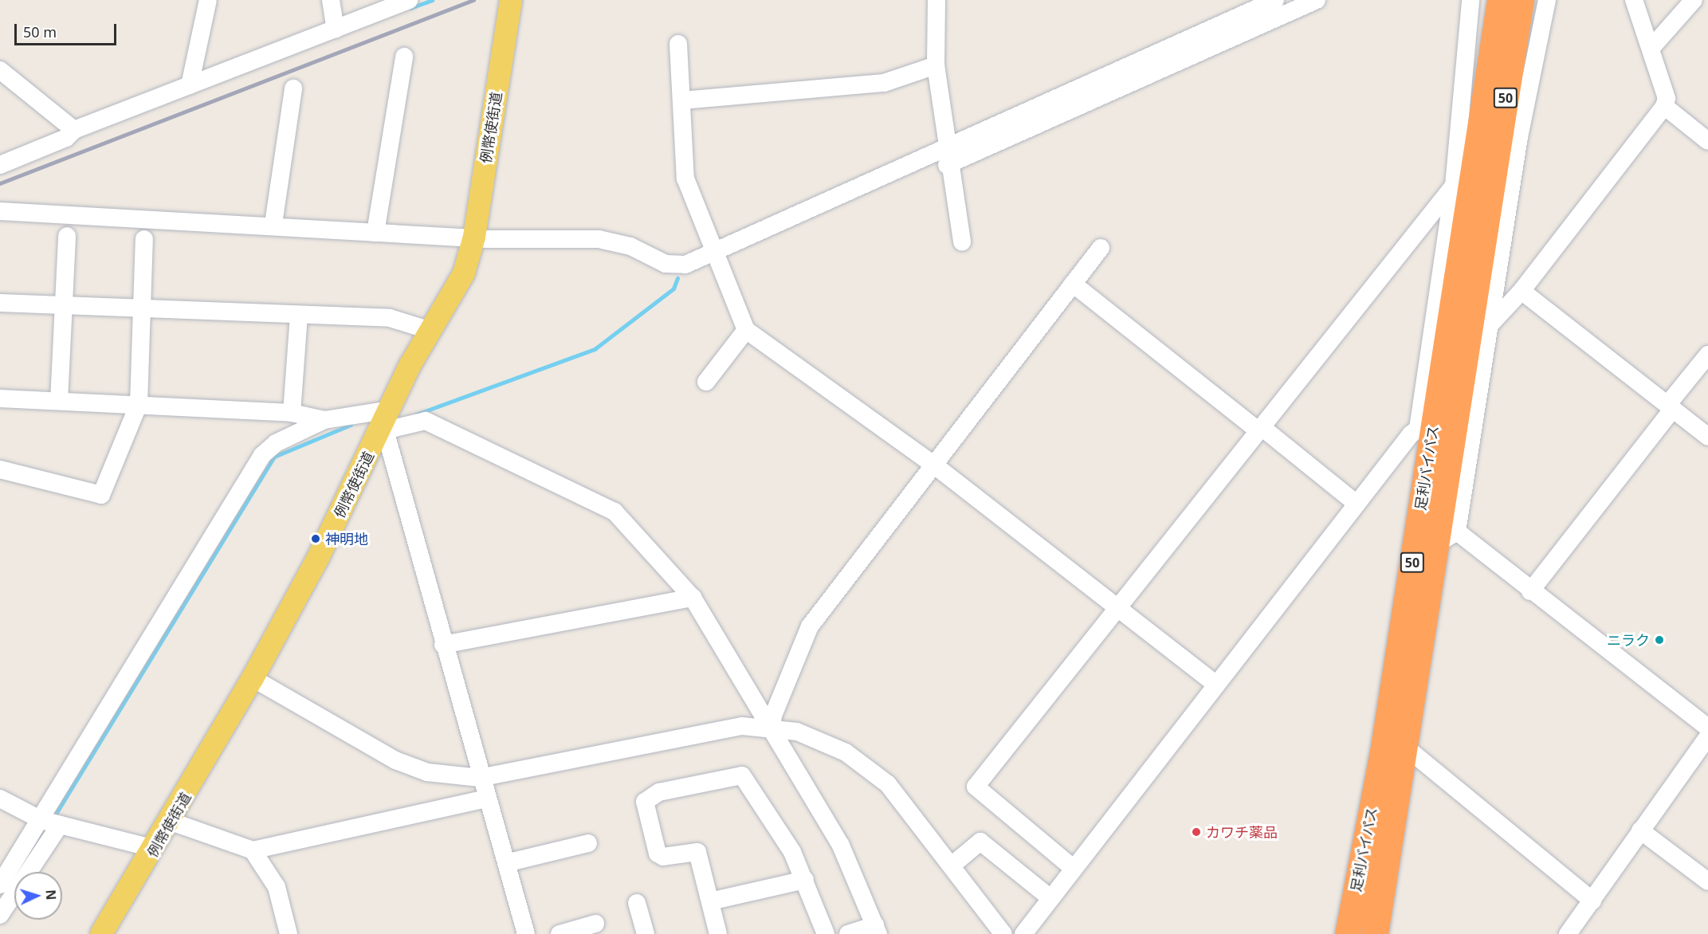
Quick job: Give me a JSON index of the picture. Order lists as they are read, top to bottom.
{
  "streets": {
    "highway": ["50", "足利バイパス"],
    "main road": ["例幣使街道"]
  },
  "places": ["神明地", "ニラク", "カワチ薬品"],
  "scale_bar": "50 m",
  "north": "right"
}
